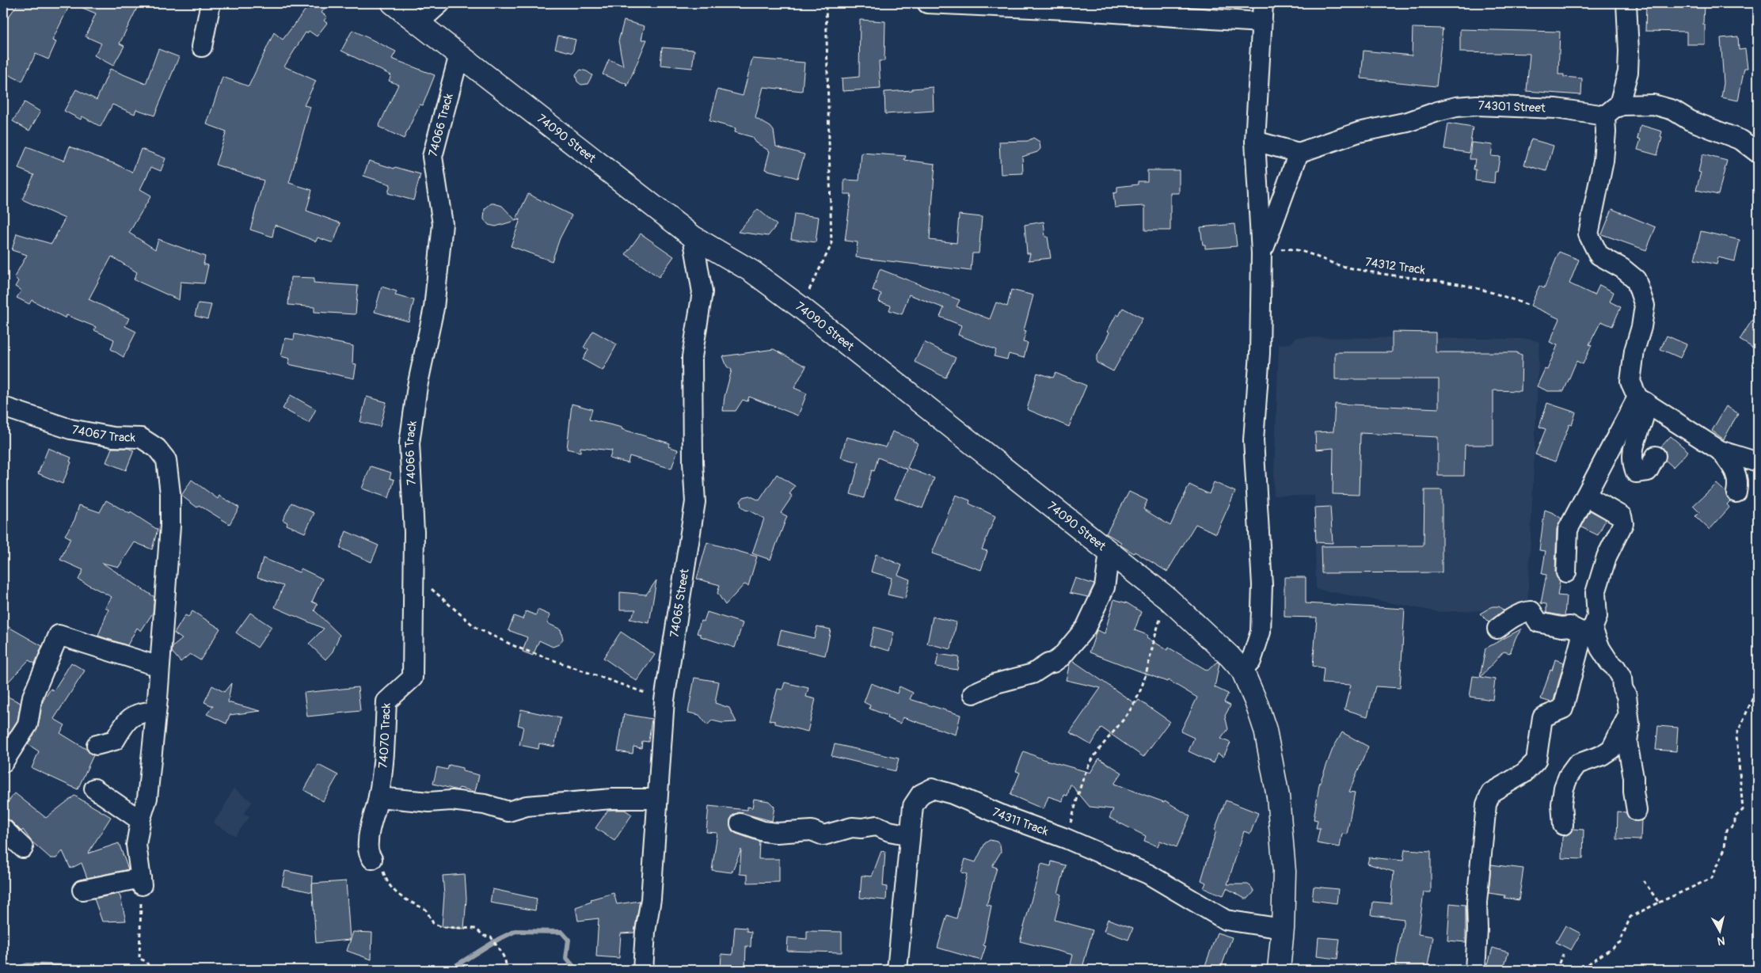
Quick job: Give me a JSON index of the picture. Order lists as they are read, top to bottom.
{
  "streets": {
    "street": [
      "74301 Street",
      "74066 Track",
      "74090 Street",
      "74067 Track",
      "74065 Street",
      "74070 Track",
      "74311 Track"
    ],
    "path": ["74312 Track"]
  },
  "crossings": [
    ["74066 Track", "74090 Street"],
    ["74066 Track", "74070 Track"],
    ["74090 Street", "74065 Street"],
    ["74090 Street", "74311 Track"]
  ],
  "north": "bottom"
}
